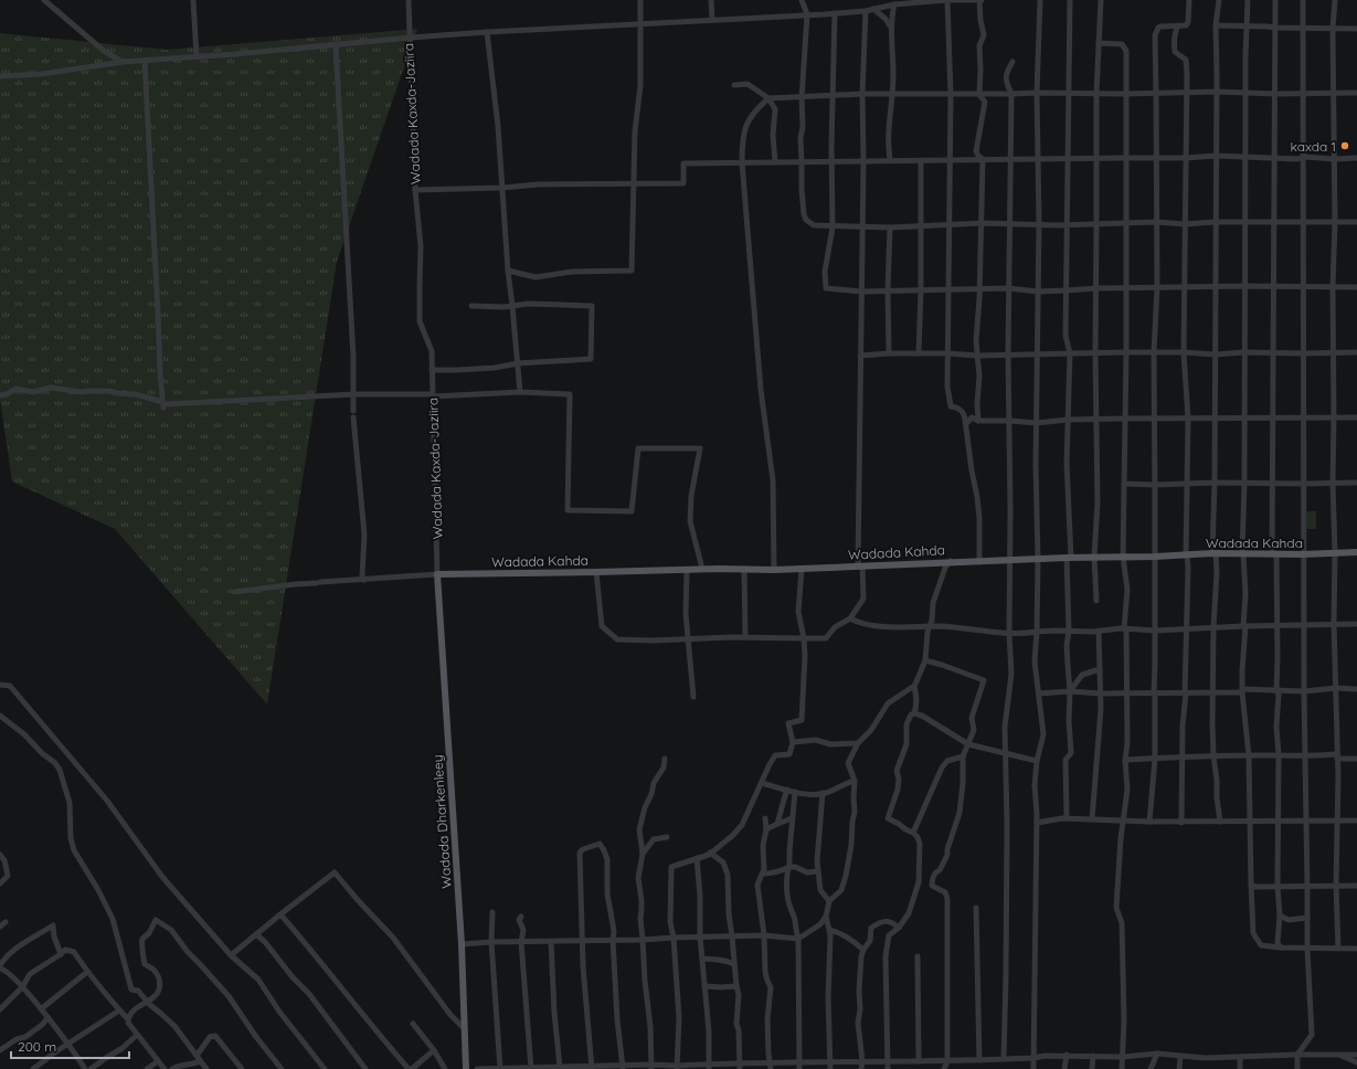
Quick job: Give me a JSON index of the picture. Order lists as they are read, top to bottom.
{
  "streets": {
    "main road": ["Wadada Kahda", "Wadada Dharkenleey"],
    "street": ["Wadada Kaxda-Jaziira"]
  },
  "crossings": [
    ["Wadada Kaxda-Jaziira", "Wadada Kahda"],
    ["Wadada Kaxda-Jaziira", "Wadada Dharkenleey"],
    ["Wadada Kahda", "Wadada Dharkenleey"]
  ],
  "places": ["kaxda 1"],
  "scale_bar": "200 m"
}
